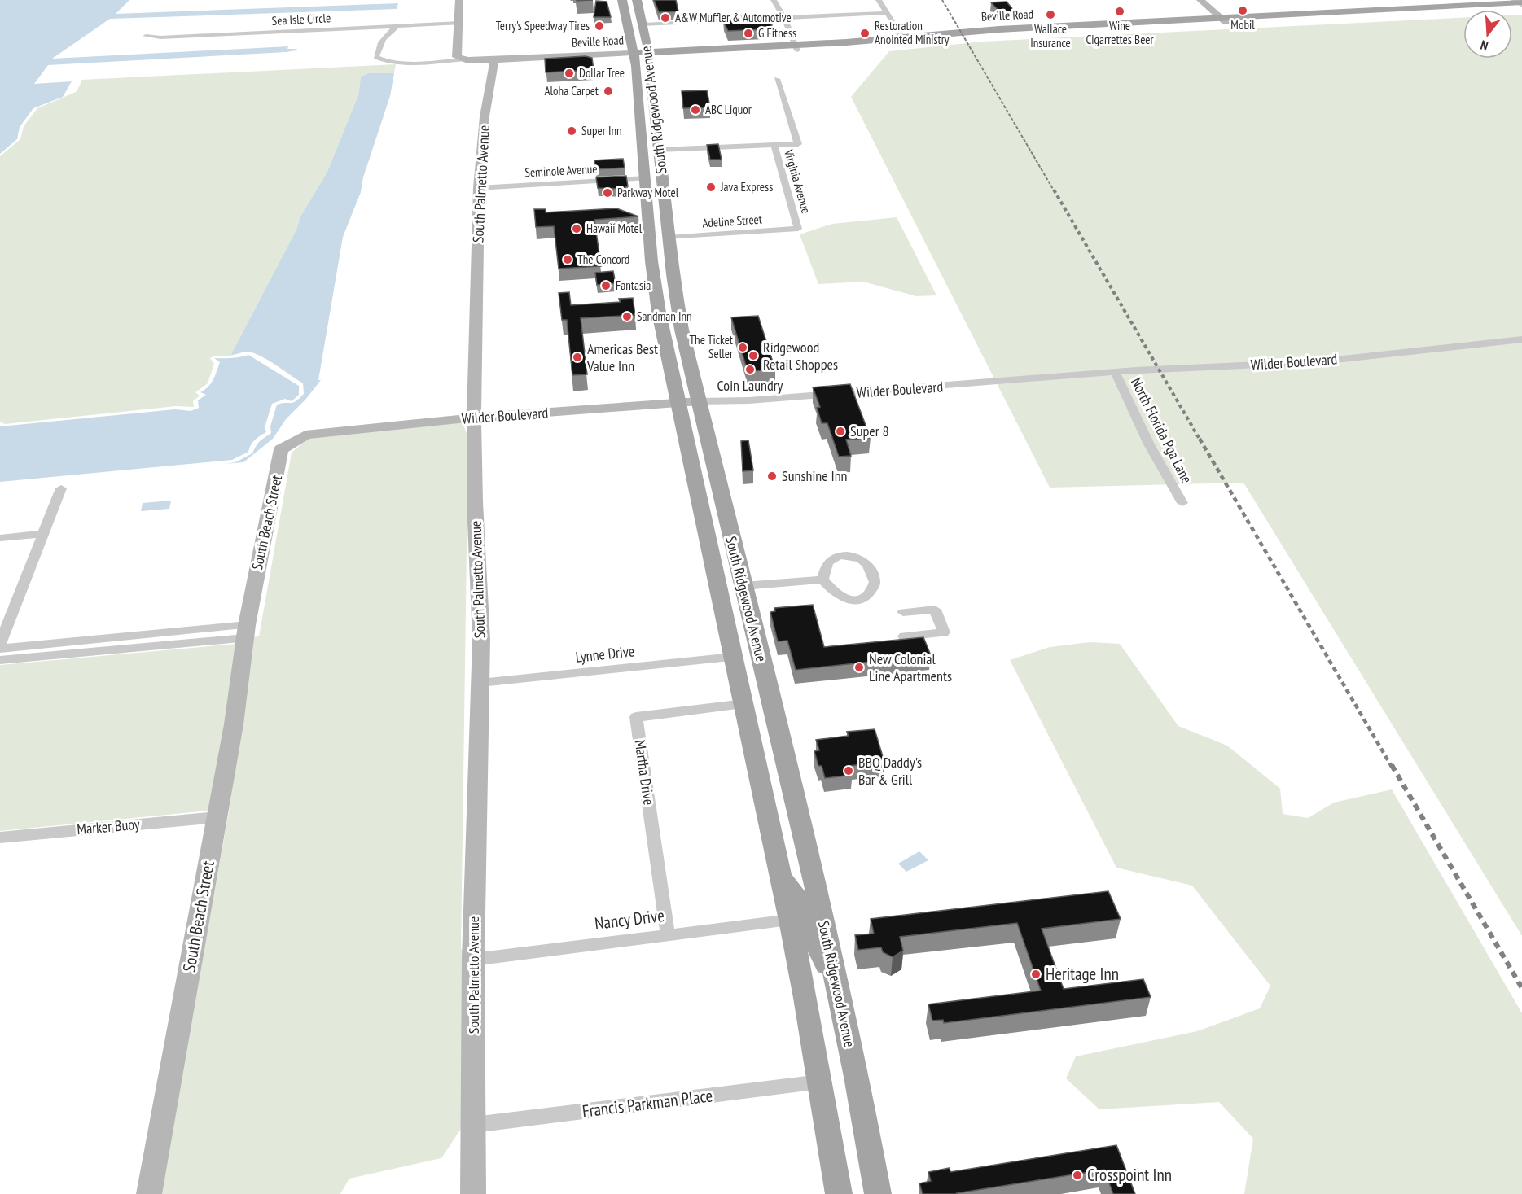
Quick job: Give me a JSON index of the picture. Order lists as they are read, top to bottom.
{
  "streets": {
    "main road": ["Beville Road", "South Ridgewood Avenue"],
    "street": [
      "Sea Isle Circle",
      "Seminole Avenue",
      "Virginia Avenue",
      "South Palmetto Avenue",
      "Adeline Street",
      "Wilder Boulevard",
      "North Florida Pga Lane",
      "South Beach Street",
      "Lynne Drive",
      "Martha Drive",
      "Marker Buoy",
      "Nancy Drive",
      "Francis Parkman Place"
    ]
  },
  "crossings": [
    ["Beville Road", "South Ridgewood Avenue"],
    ["Beville Road", "South Palmetto Avenue"],
    ["South Ridgewood Avenue", "Seminole Avenue"],
    ["South Ridgewood Avenue", "Adeline Street"],
    ["South Ridgewood Avenue", "Wilder Boulevard"],
    ["South Ridgewood Avenue", "Lynne Drive"],
    ["South Ridgewood Avenue", "Martha Drive"],
    ["South Ridgewood Avenue", "Nancy Drive"],
    ["South Ridgewood Avenue", "Francis Parkman Place"],
    ["Seminole Avenue", "South Palmetto Avenue"],
    ["Virginia Avenue", "Adeline Street"],
    ["South Palmetto Avenue", "Wilder Boulevard"],
    ["South Palmetto Avenue", "Lynne Drive"],
    ["South Palmetto Avenue", "Nancy Drive"],
    ["South Palmetto Avenue", "Francis Parkman Place"],
    ["Wilder Boulevard", "North Florida Pga Lane"],
    ["Wilder Boulevard", "South Beach Street"],
    ["South Beach Street", "Marker Buoy"],
    ["Martha Drive", "Nancy Drive"]
  ],
  "places": [
    "Mobil",
    "Wine Cigarrettes Beer",
    "Wallace Insurance",
    "A&W Muffler & Automotive",
    "Terry's Speedway Tires",
    "G Fitness",
    "Restoration Anointed Ministry",
    "Dollar Tree",
    "Aloha Carpet",
    "ABC Liquor",
    "Super Inn",
    "Java Express",
    "Parkway Motel",
    "Hawaii Motel",
    "The Concord",
    "Fantasia",
    "Sandman Inn",
    "The Ticket Seller",
    "Ridgewood Retail Shoppes",
    "Americas Best Value Inn",
    "Coin Laundry",
    "Super 8",
    "Sunshine Inn",
    "New Colonial Line Apartments",
    "BBQ Daddy's Bar & Grill",
    "Heritage Inn",
    "Crosspoint Inn"
  ],
  "north": "bottom"
}
